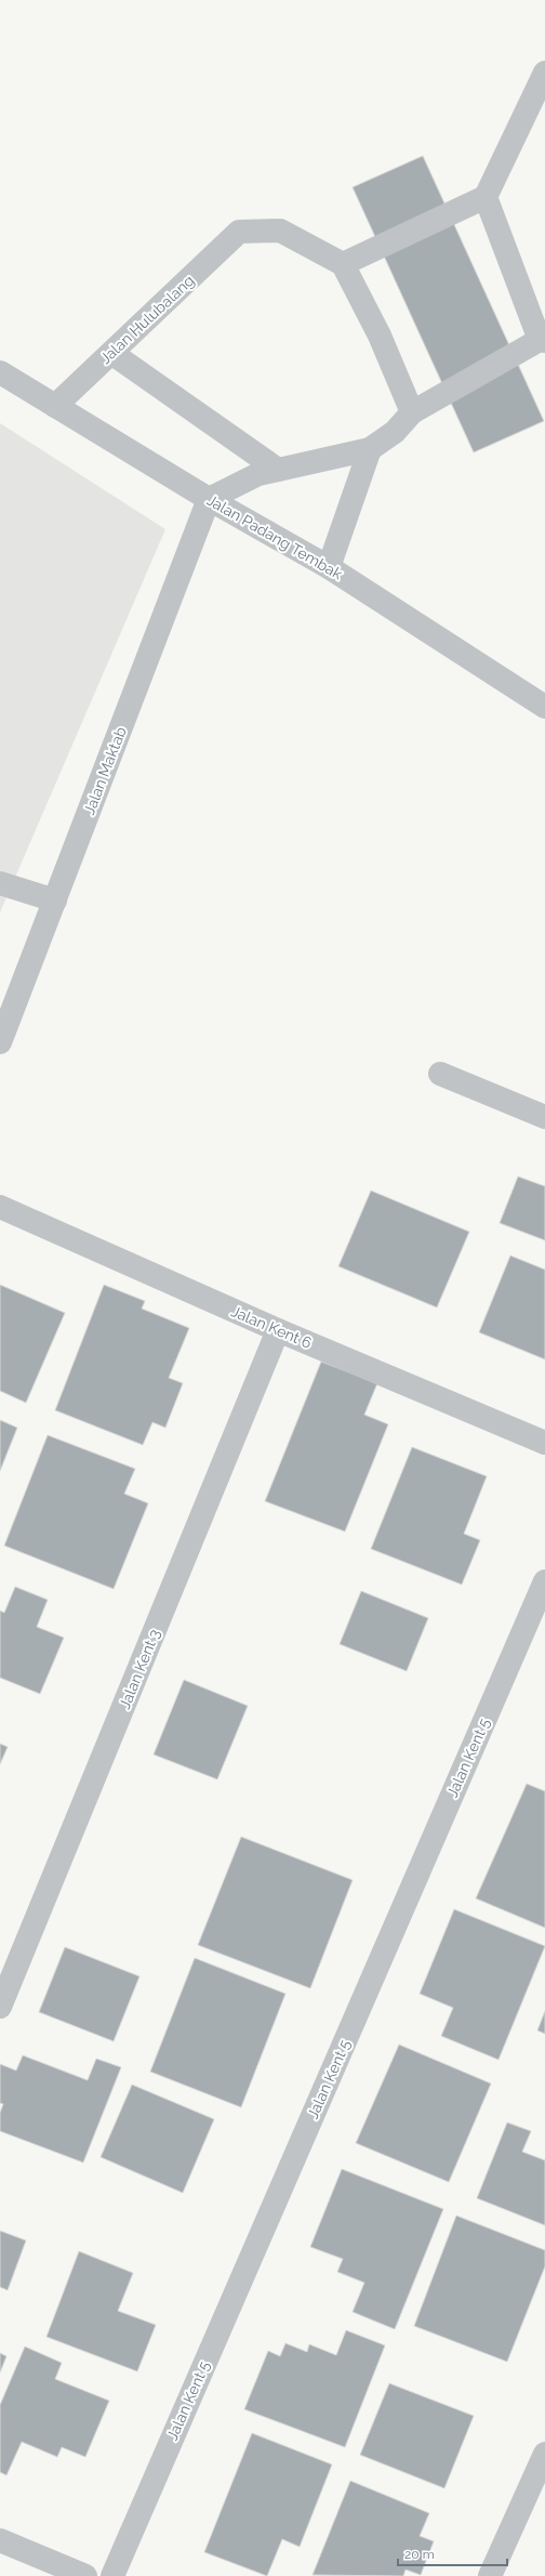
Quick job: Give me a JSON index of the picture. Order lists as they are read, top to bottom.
{
  "streets": {
    "street": [
      "Jalan Hulubalang",
      "Jalan Padang Tembak",
      "Jalan Maktab",
      "Jalan Kent 6",
      "Jalan Kent 3",
      "Jalan Kent 5"
    ]
  },
  "crossings": [
    ["Jalan Hulubalang", "Jalan Padang Tembak"],
    ["Jalan Padang Tembak", "Jalan Maktab"],
    ["Jalan Kent 6", "Jalan Kent 3"]
  ],
  "scale_bar": "20 m"
}
